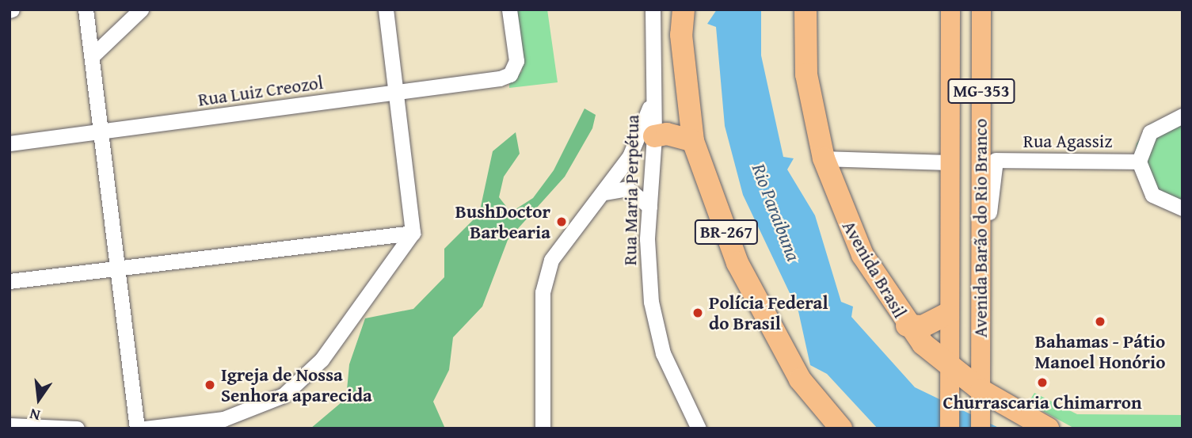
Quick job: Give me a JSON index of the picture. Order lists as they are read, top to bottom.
{
  "streets": {
    "highway": ["BR-267", "Avenida Brasil"],
    "main road": ["MG-353", "Avenida Barão do Rio Branco"],
    "street": ["Rua Luiz Creozol", "Rua Agassiz", "Rua Maria Perpétua"]
  },
  "crossings": [
    ["Rua Agassiz", "Avenida Barão do Rio Branco"],
    ["Avenida Barão do Rio Branco", "Avenida Brasil"]
  ],
  "water": ["Rio Paraibuna"],
  "places": [
    "BushDoctor Barbearia",
    "Polícia Federal do Brasil",
    "Bahamas - Pátio Manoel Honório",
    "Churrascaria Chimarron",
    "Igreja de Nossa Senhora aparecida"
  ],
  "north": "bottom"
}
